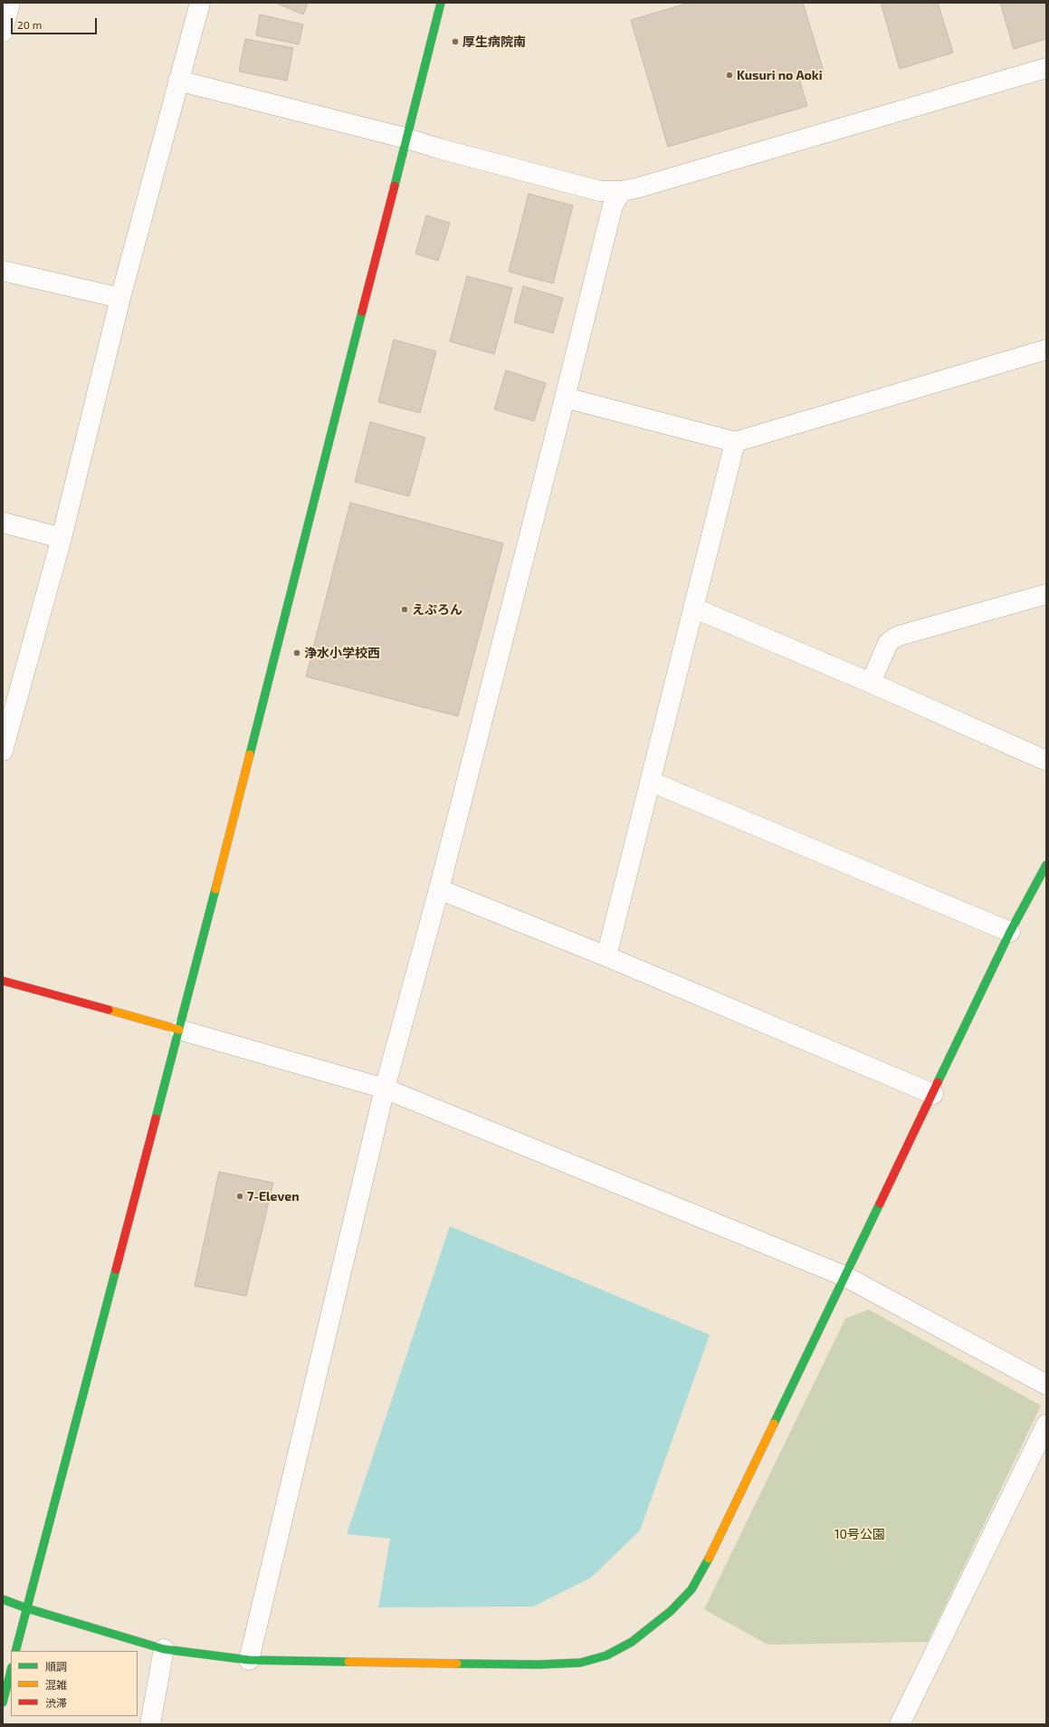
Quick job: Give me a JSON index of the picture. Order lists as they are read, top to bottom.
{
  "parks": ["10号公園"],
  "places": [
    "厚生病院南",
    "Kusuri no Aoki",
    "えぷろん",
    "浄水小学校西",
    "7-Eleven"
  ],
  "legend": ["順調", "混雑", "渋滞"],
  "scale_bar": "20 m"
}
